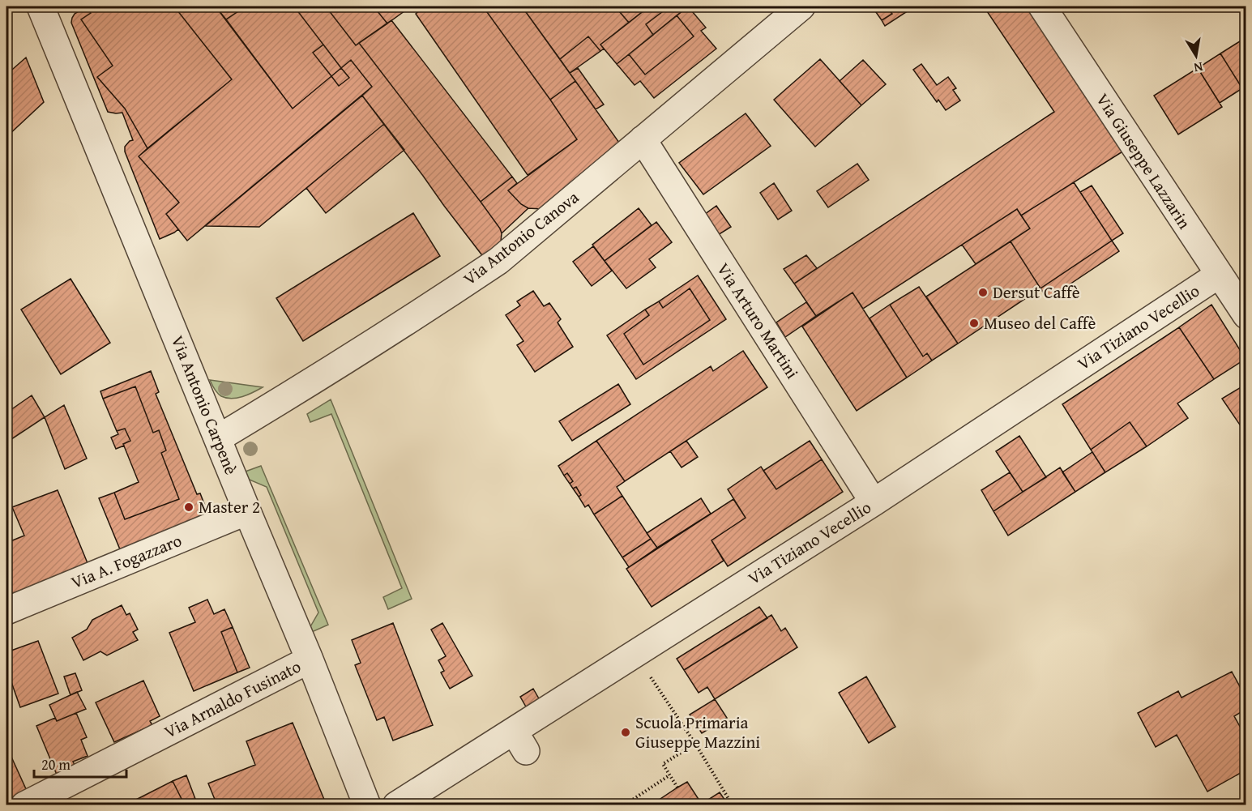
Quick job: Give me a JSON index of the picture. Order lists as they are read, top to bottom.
{
  "streets": {
    "street": [
      "Via Giuseppe Lazzarin",
      "Via Antonio Canova",
      "Via Arturo Martini",
      "Via Tiziano Vecellio",
      "Via Antonio Carpenè",
      "Via A. Fogazzaro",
      "Via Arnaldo Fusinato"
    ]
  },
  "crossings": [
    ["Via Giuseppe Lazzarin", "Via Tiziano Vecellio"],
    ["Via Antonio Canova", "Via Arturo Martini"],
    ["Via Antonio Canova", "Via Antonio Carpenè"],
    ["Via Arturo Martini", "Via Tiziano Vecellio"],
    ["Via Antonio Carpenè", "Via A. Fogazzaro"],
    ["Via Antonio Carpenè", "Via Arnaldo Fusinato"]
  ],
  "places": [
    "Dersut Caffè",
    "Museo del Caffè",
    "Master 2",
    "Scuola Primaria Giuseppe Mazzini"
  ],
  "scale_bar": "20 m",
  "north": "bottom"
}
